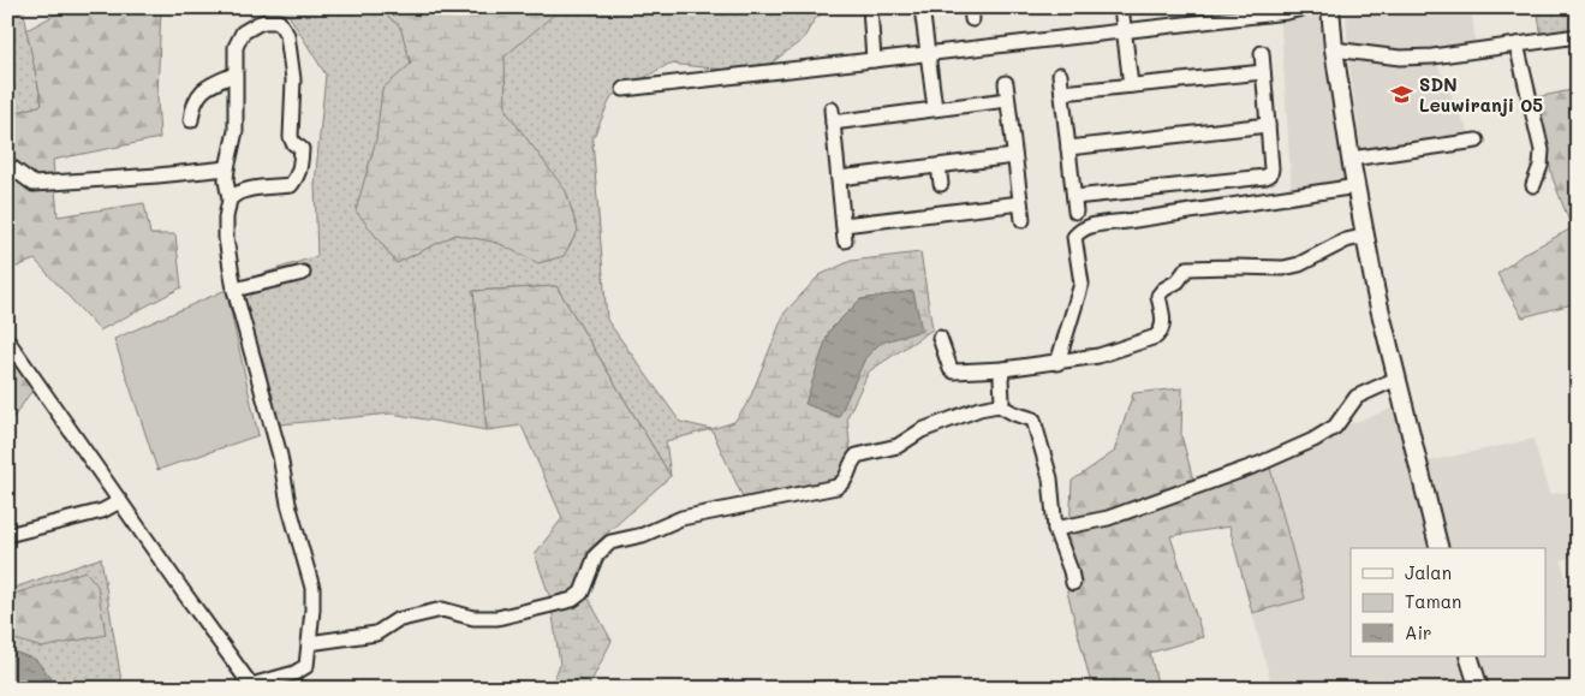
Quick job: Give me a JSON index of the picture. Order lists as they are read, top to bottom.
{
  "places": {
    "school or university": ["SDN Leuwiranji 05"]
  },
  "legend": ["Jalan", "Taman", "Air"]
}
